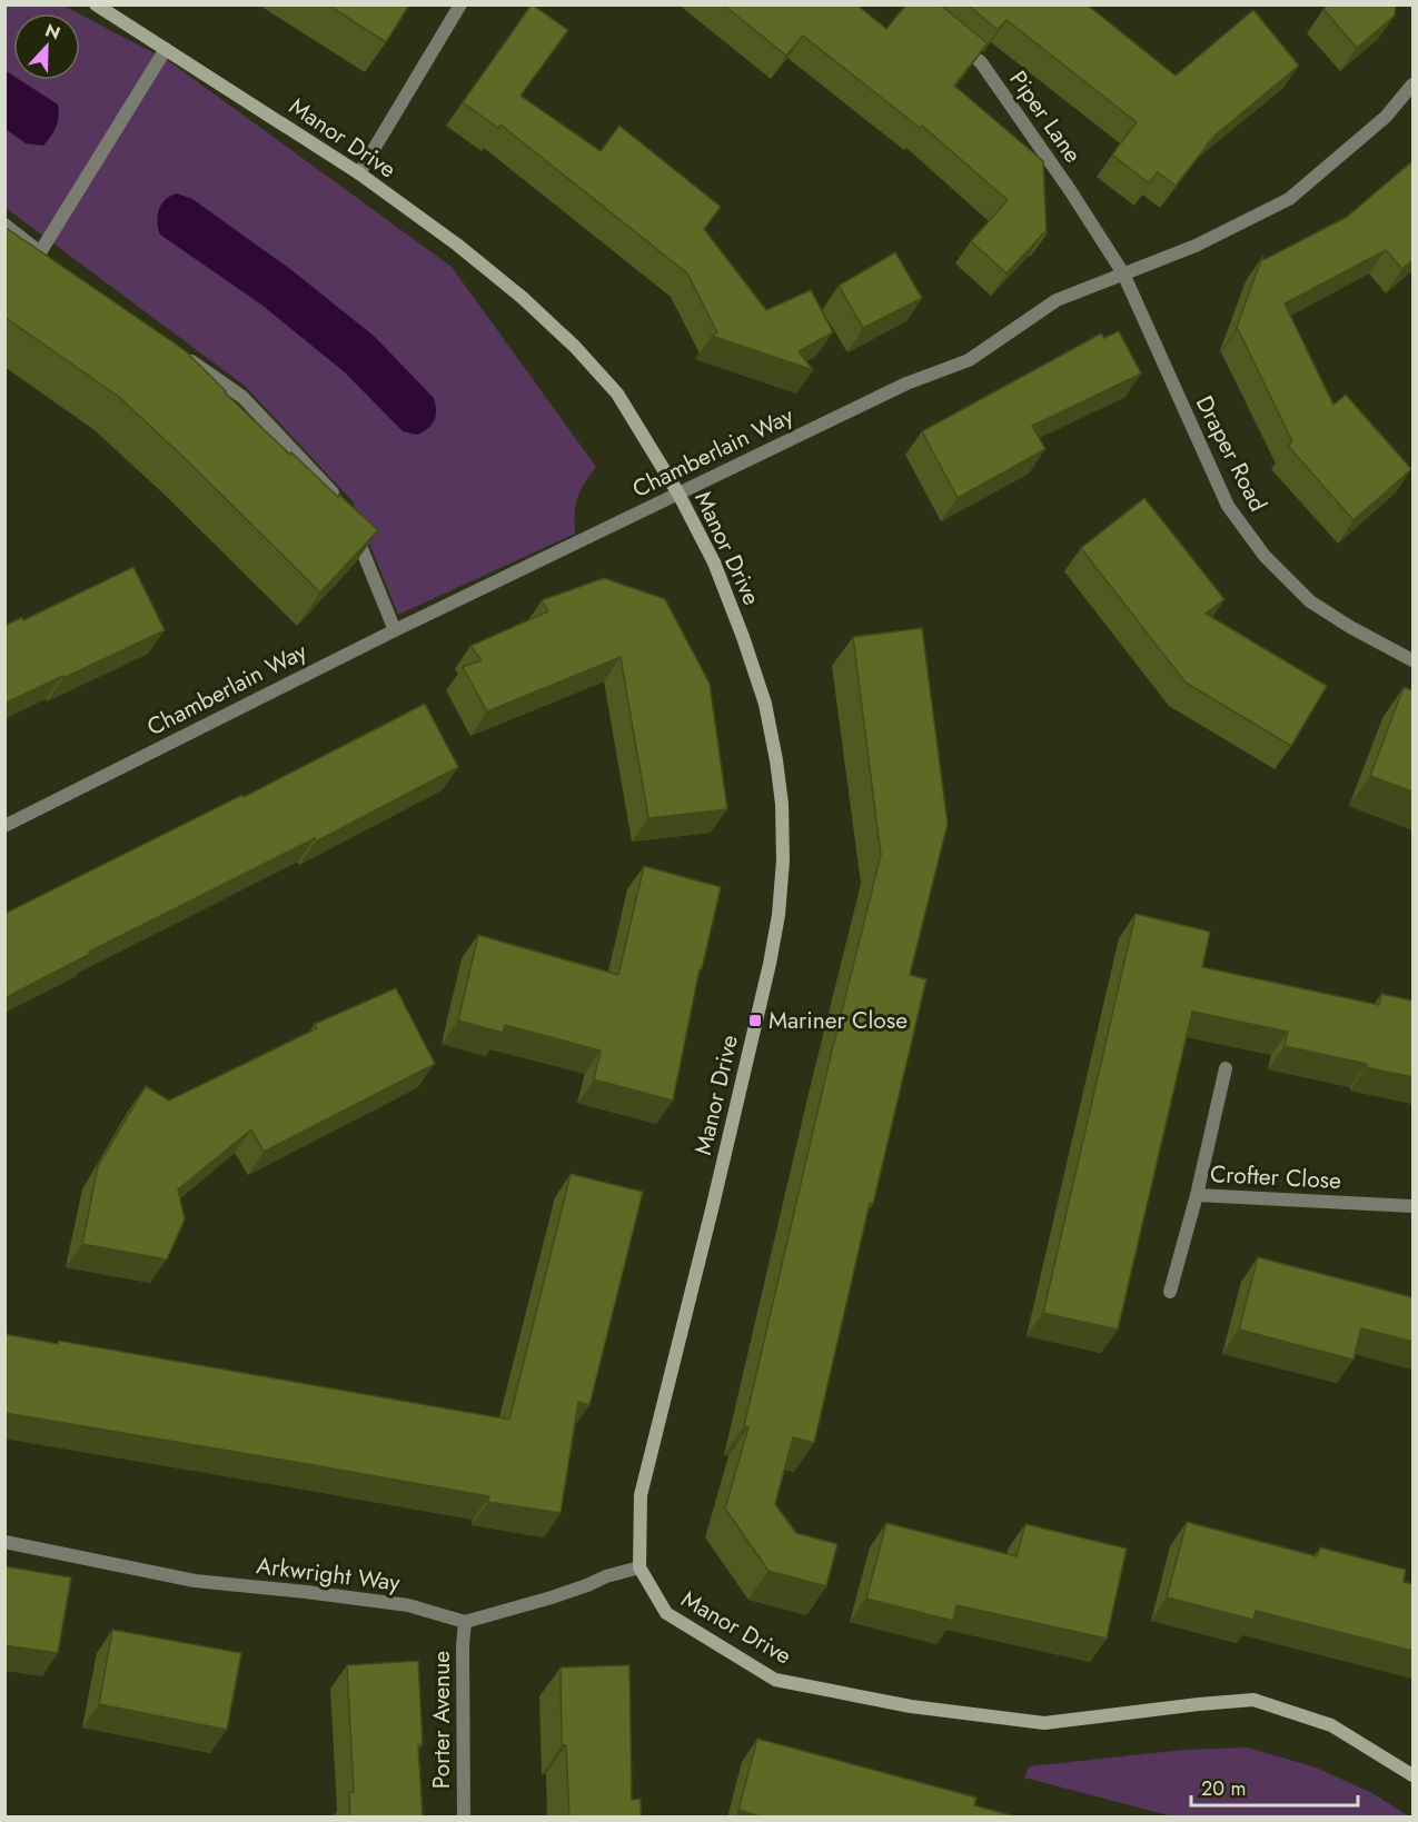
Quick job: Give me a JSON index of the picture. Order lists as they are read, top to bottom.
{
  "streets": {
    "street": [
      "Piper Lane",
      "Manor Drive",
      "Chamberlain Way",
      "Draper Road",
      "Crofter Close",
      "Arkwright Way",
      "Porter Avenue"
    ]
  },
  "crossings": [
    ["Piper Lane", "Chamberlain Way"],
    ["Piper Lane", "Draper Road"],
    ["Manor Drive", "Chamberlain Way"],
    ["Chamberlain Way", "Draper Road"],
    ["Arkwright Way", "Porter Avenue"]
  ],
  "places": {
    "transit": ["Mariner Close"]
  },
  "scale_bar": "20 m",
  "north": "top"
}
